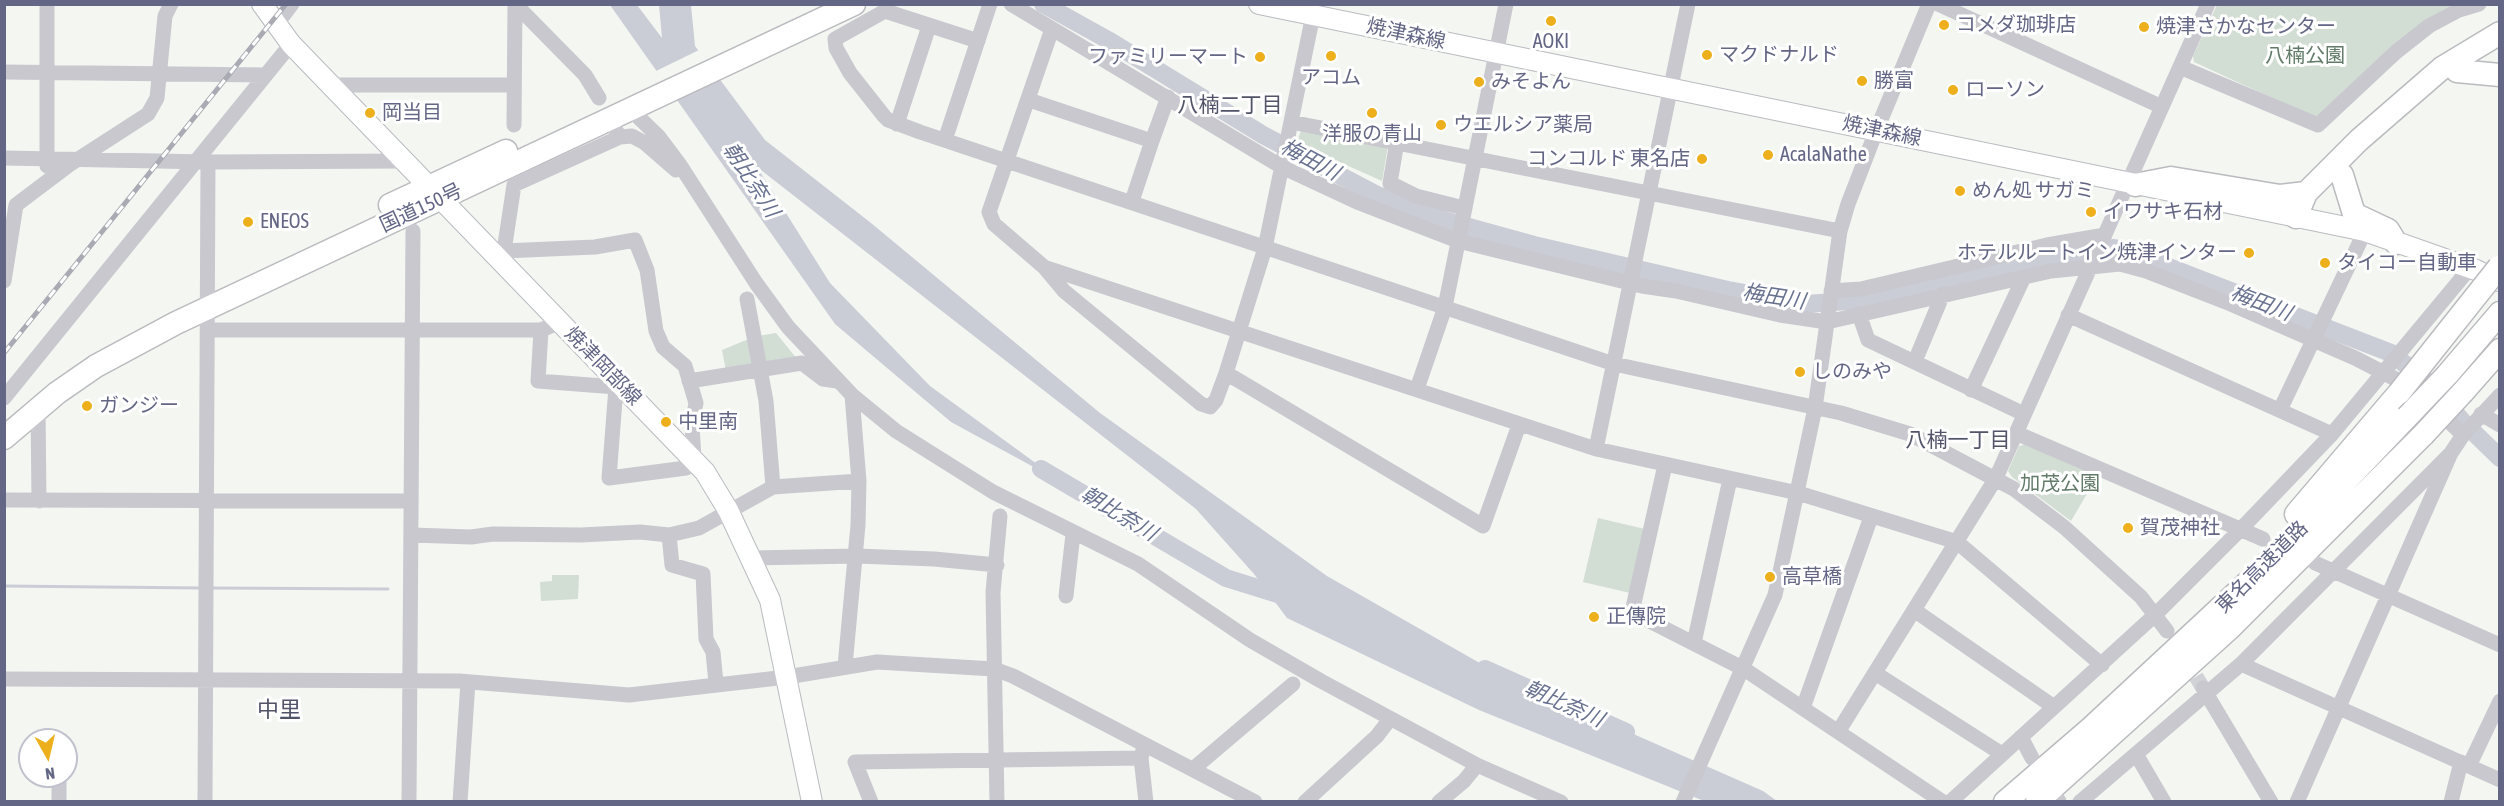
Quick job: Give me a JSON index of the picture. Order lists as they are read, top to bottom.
{
  "streets": {
    "highway": ["国道150号", "東名高速道路"],
    "main road": ["焼津森線", "焼津岡部線"]
  },
  "crossings": [
    ["国道150号", "焼津岡部線"]
  ],
  "districts": ["八楠二丁目", "八楠一丁目", "中里"],
  "water": ["梅田川", "朝比奈川"],
  "parks": ["八楠公園", "加茂公園"],
  "places": [
    "AOKI",
    "コメダ珈琲店",
    "焼津さかなセンター",
    "マクドナルド",
    "アコム",
    "ファミリーマート",
    "勝富",
    "みそよん",
    "ローソン",
    "岡当目",
    "洋服の青山",
    "ウエルシア薬局",
    "AcalaNathe",
    "コンコルド 東名店",
    "めん処 サガミ",
    "イワサキ石材",
    "ENEOS",
    "ホテルルートイン焼津インター",
    "タイコー自動車",
    "しのみや",
    "ガンジー",
    "中里南",
    "賀茂神社",
    "高草橋",
    "正傳院"
  ],
  "north": "bottom"
}
